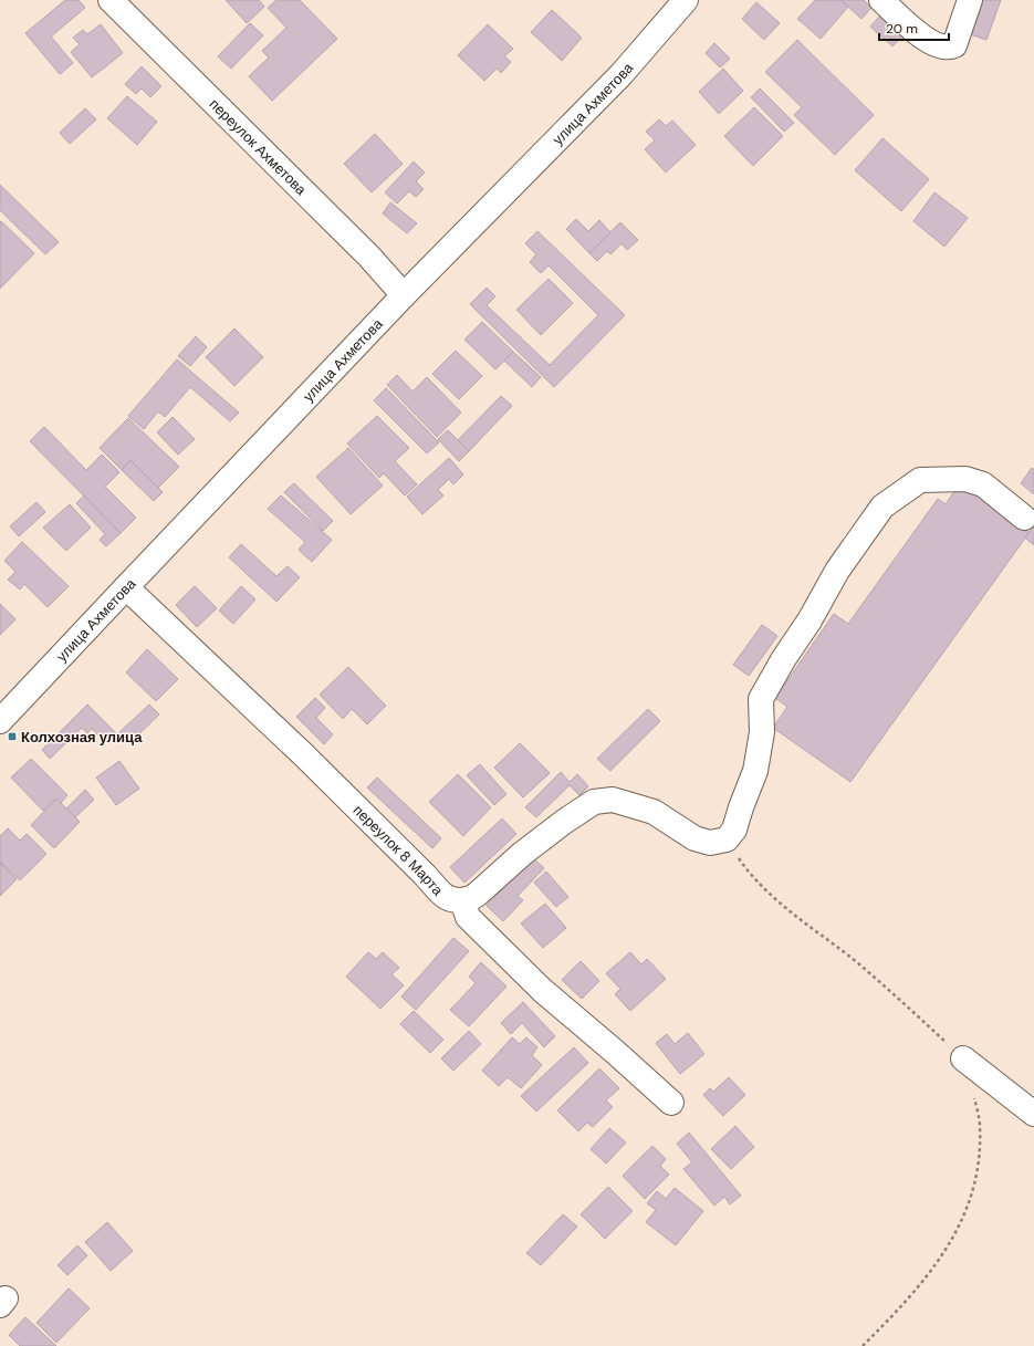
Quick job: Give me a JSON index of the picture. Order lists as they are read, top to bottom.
{
  "streets": {
    "street": ["улица Ахметова", "переулок Ахметова", "переулок 8 Марта"]
  },
  "crossings": [
    ["улица Ахметова", "переулок Ахметова"],
    ["улица Ахметова", "переулок 8 Марта"]
  ],
  "places": {
    "transit": ["Колхозная улица"]
  },
  "scale_bar": "20 m"
}
